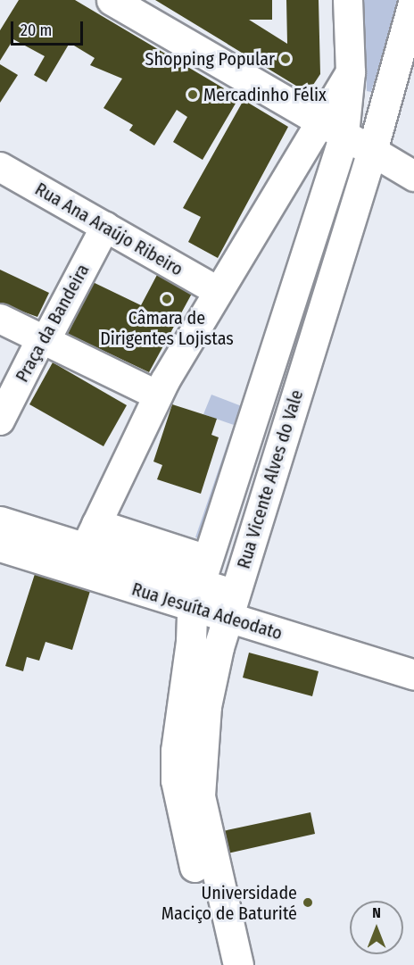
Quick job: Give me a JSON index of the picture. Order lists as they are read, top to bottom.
{
  "streets": {
    "main road": ["Rua Vicente Alves do Vale", "Rua Jesuíta Adeodato"],
    "street": ["Rua Ana Araújo Ribeiro", "Praça da Bandeira"]
  },
  "crossings": [
    ["Rua Ana Araújo Ribeiro", "Praça da Bandeira"],
    ["Rua Vicente Alves do Vale", "Rua Jesuíta Adeodato"]
  ],
  "places": [
    "Shopping Popular",
    "Mercadinho Félix",
    "Câmara de Dirigentes Lojistas",
    "Universidade Maciço de Baturité"
  ],
  "scale_bar": "20 m",
  "north": "top"
}
